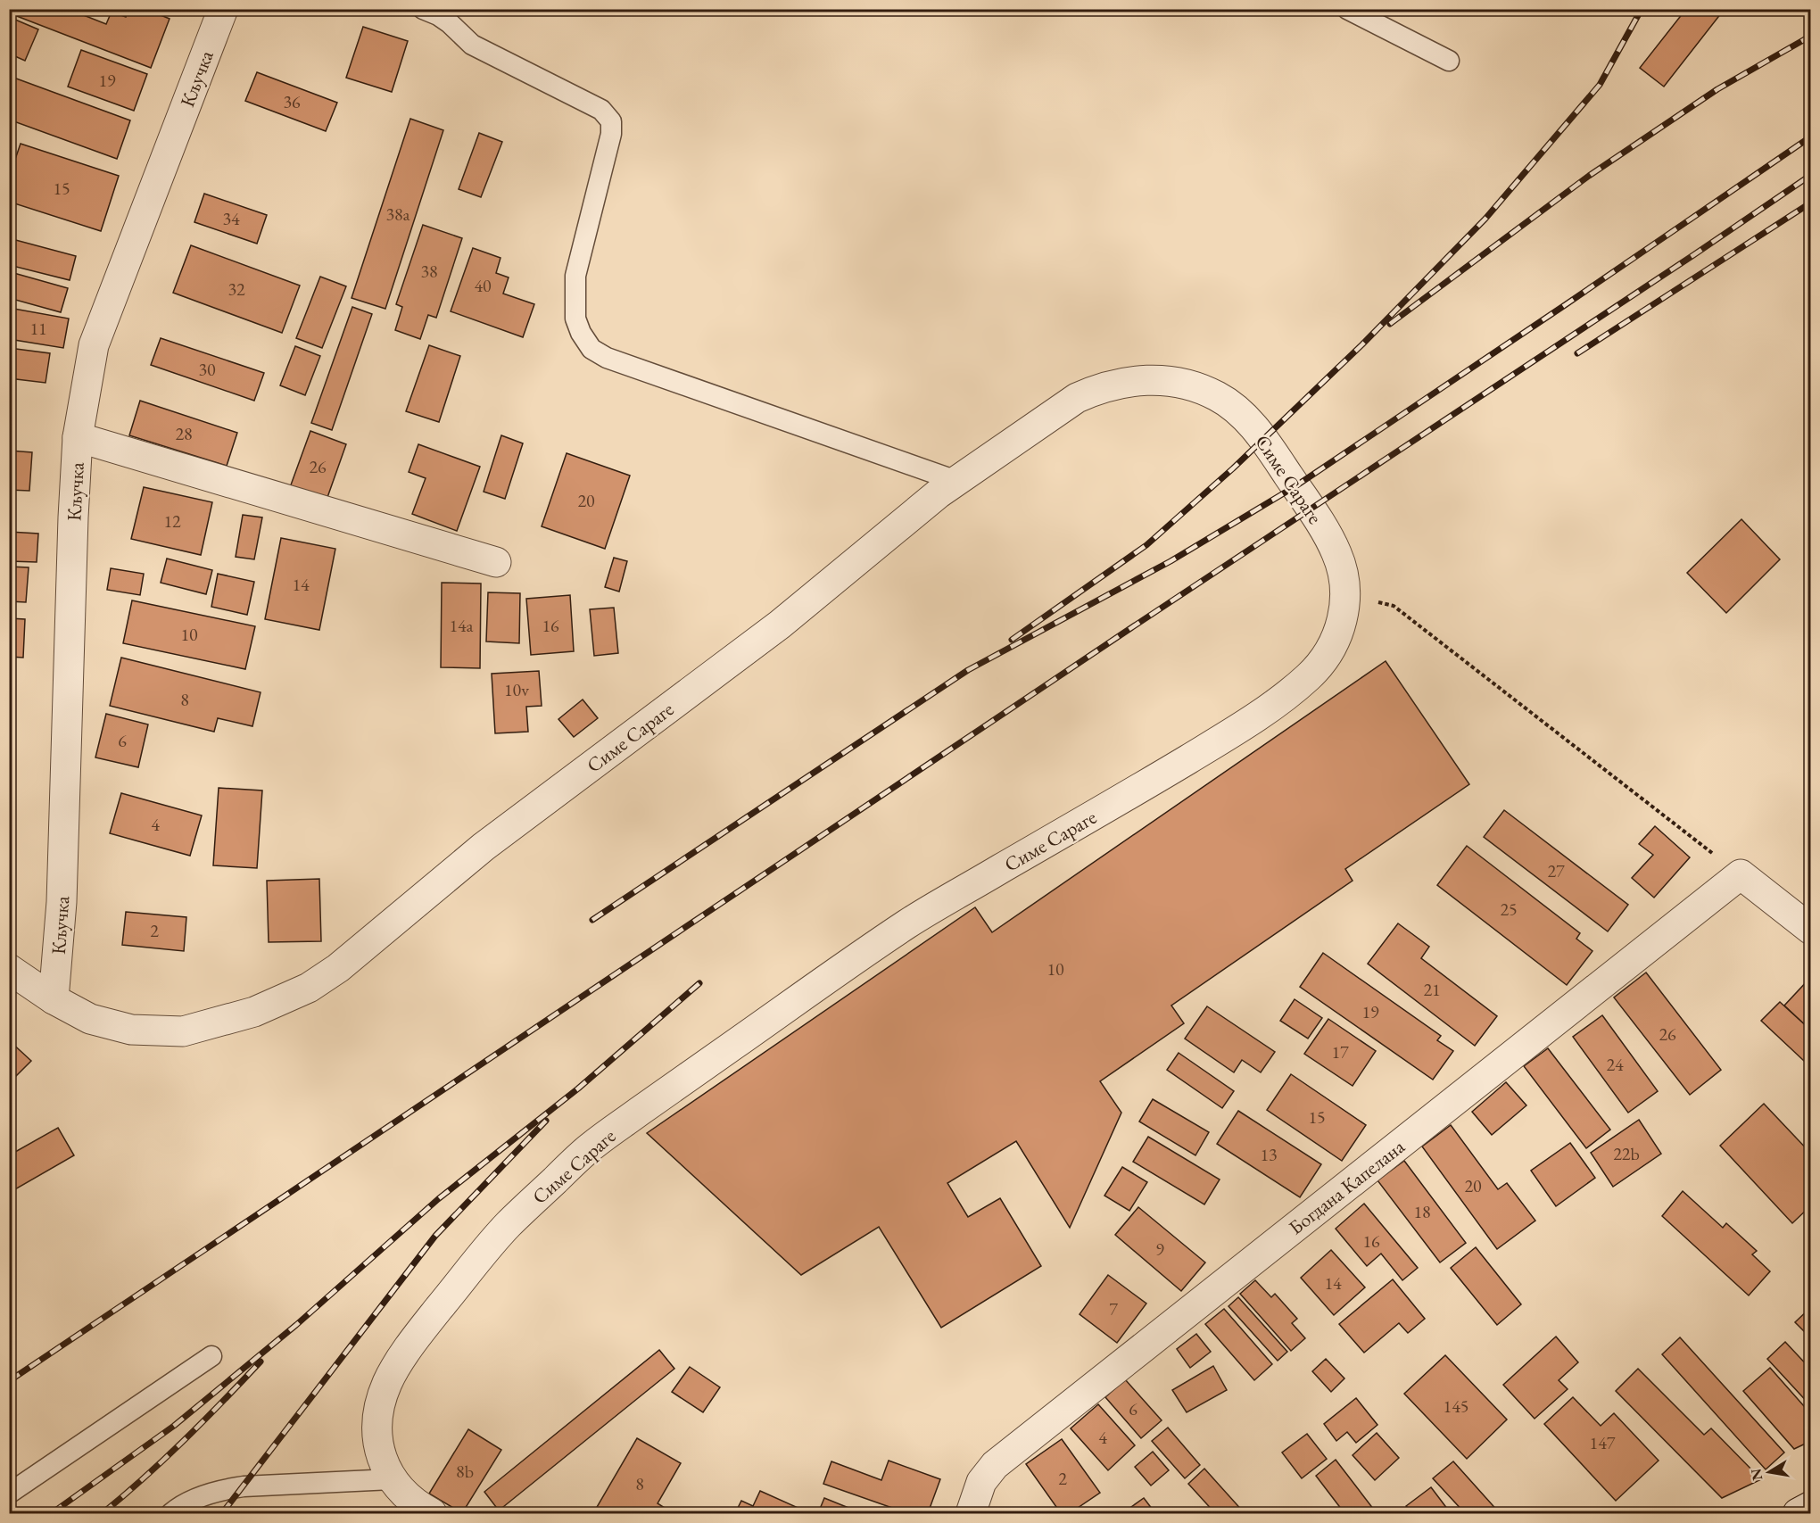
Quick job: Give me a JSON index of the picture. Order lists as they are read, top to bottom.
{
  "streets": {
    "street": ["Кључка", "Симе Сараге", "Богдана Капелана"]
  },
  "crossings": [
    ["Кључка", "Симе Сараге"]
  ],
  "house_numbers": [
    "19",
    "36",
    "15",
    "38a",
    "34",
    "38",
    "40",
    "32",
    "11",
    "30",
    "28",
    "26",
    "20",
    "12",
    "14",
    "14a",
    "16",
    "10",
    "10v",
    "8",
    "6",
    "4",
    "27",
    "25",
    "2",
    "10",
    "21",
    "19",
    "26",
    "17",
    "24",
    "15",
    "22b",
    "13",
    "20",
    "18",
    "16",
    "9",
    "14",
    "7",
    "145",
    "6",
    "4",
    "147",
    "8b",
    "2",
    "8"
  ],
  "north": "left"
}
